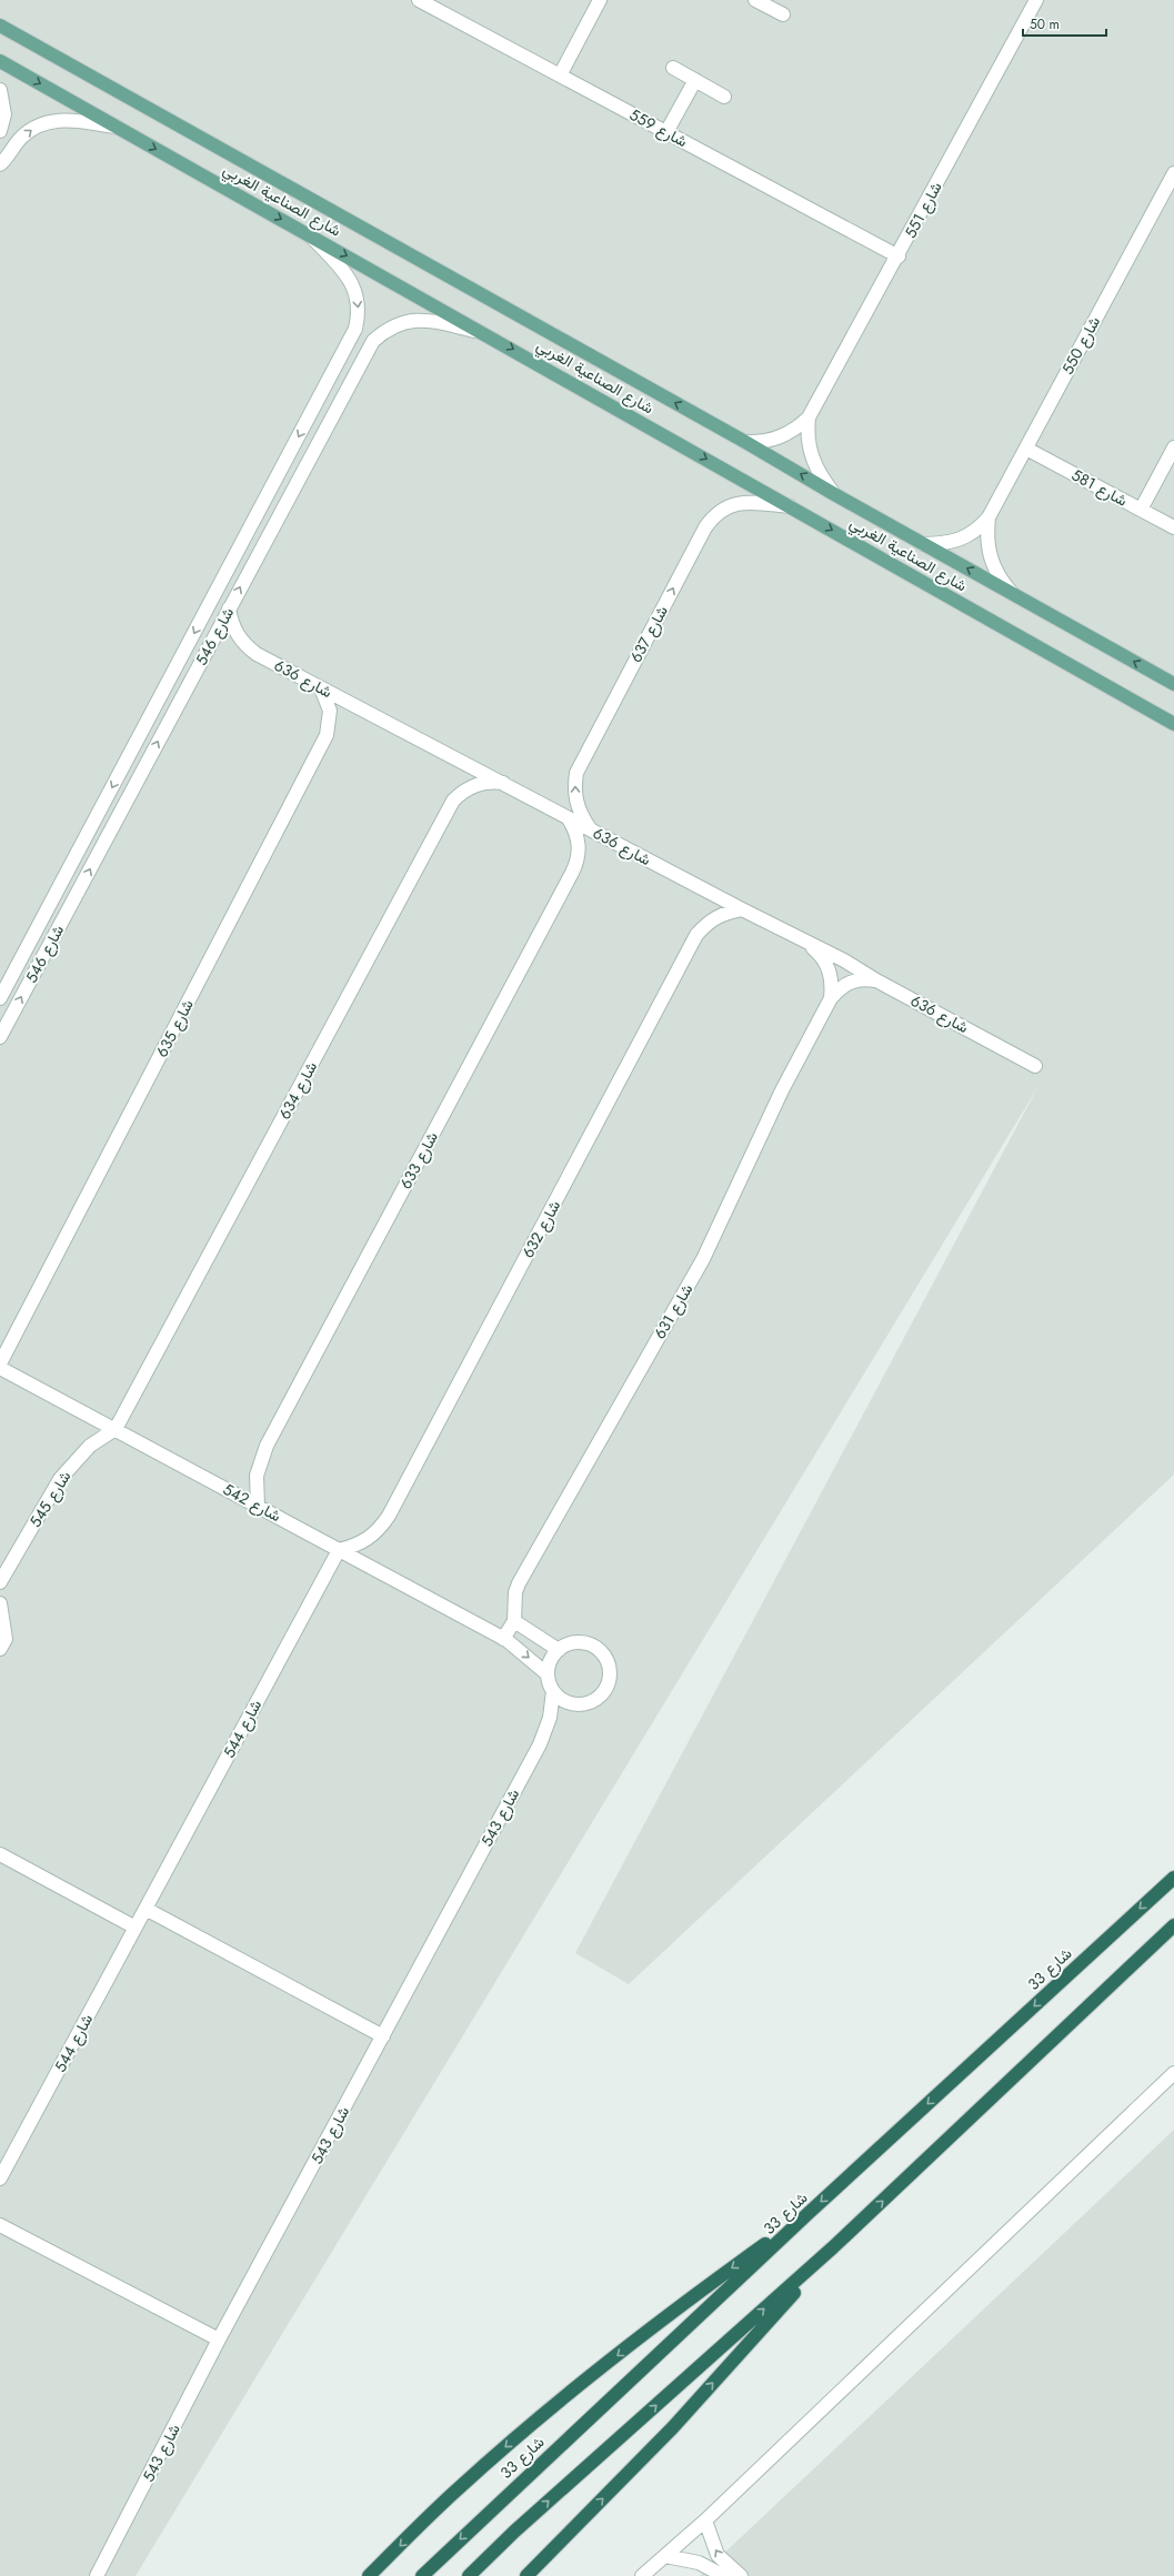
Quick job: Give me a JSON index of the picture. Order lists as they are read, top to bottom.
{
  "streets": {
    "highway": ["شارع 33"],
    "main road": ["شارع الصناعية الغربي"],
    "street": [
      "شارع 559",
      "شارع 551",
      "شارع 550",
      "شارع 581",
      "شارع 637",
      "شارع 546",
      "شارع 636",
      "شارع 635",
      "شارع 634",
      "شارع 633",
      "شارع 632",
      "شارع 631",
      "شارع 545",
      "شارع 542",
      "شارع 544",
      "شارع 543"
    ]
  },
  "crossings": [
    ["شارع 559", "شارع 551"],
    ["شارع الصناعية الغربي", "شارع 551"],
    ["شارع الصناعية الغربي", "شارع 550"],
    ["شارع الصناعية الغربي", "شارع 637"],
    ["شارع الصناعية الغربي", "شارع 546"],
    ["شارع 550", "شارع 581"],
    ["شارع 637", "شارع 636"],
    ["شارع 546", "شارع 636"],
    ["شارع 636", "شارع 635"],
    ["شارع 636", "شارع 634"],
    ["شارع 636", "شارع 633"],
    ["شارع 636", "شارع 632"],
    ["شارع 636", "شارع 631"],
    ["شارع 634", "شارع 545"],
    ["شارع 634", "شارع 542"],
    ["شارع 633", "شارع 542"],
    ["شارع 632", "شارع 542"],
    ["شارع 632", "شارع 544"],
    ["شارع 545", "شارع 542"],
    ["شارع 542", "شارع 544"],
    ["شارع 542", "شارع 543"]
  ],
  "one_way": ["شارع 637"],
  "scale_bar": "50 m"
}
